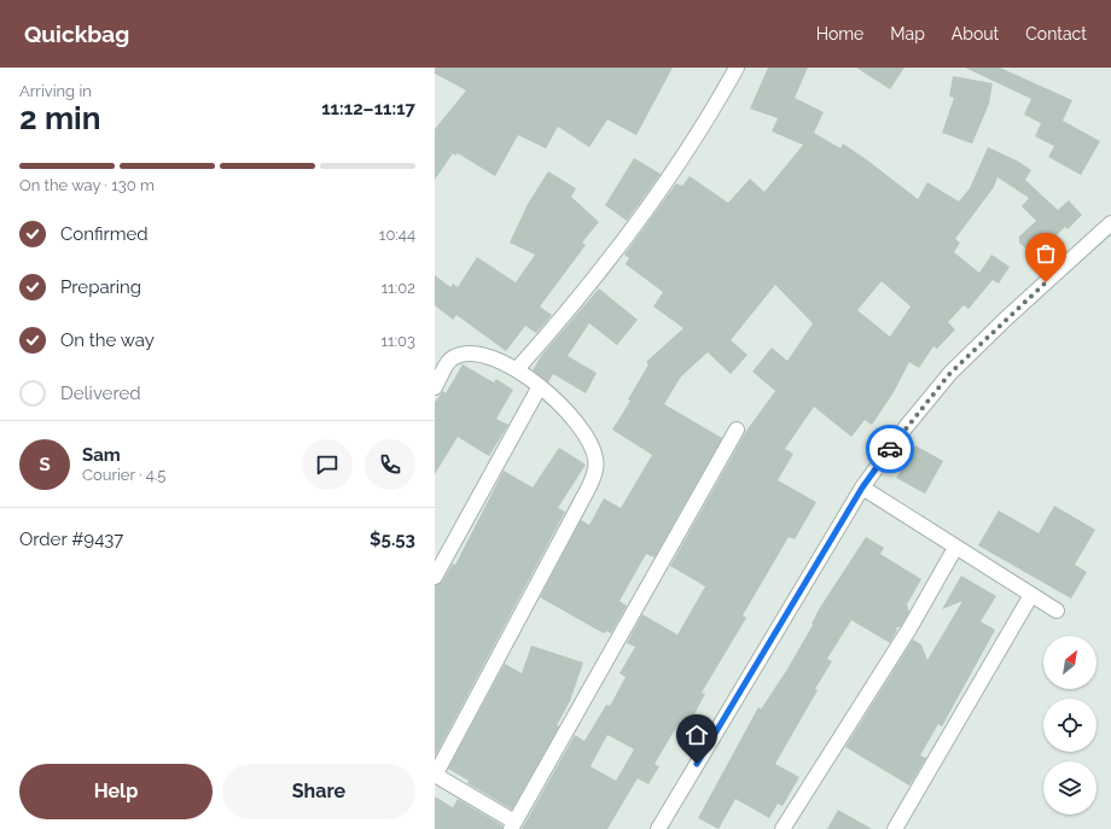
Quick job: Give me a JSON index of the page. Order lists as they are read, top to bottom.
{
  "north": "top right",
  "page": {
    "header": "Quickbag",
    "nav": [
      "Home",
      "Map",
      "About",
      "Contact"
    ],
    "heading": ["2 min", "Arriving in", "11:12–11:17"],
    "panel": [
      "Sam",
      "Courier · 4.5",
      "Order #9437",
      "$5.53"
    ],
    "bar": "On the way · 130 m",
    "list": [
      ["Confirmed", "10:44"],
      ["Preparing", "11:02"],
      ["On the way", "11:03"],
      "Delivered"
    ],
    "round": "S",
    "buttons": ["Help", "Share"]
  }
}
